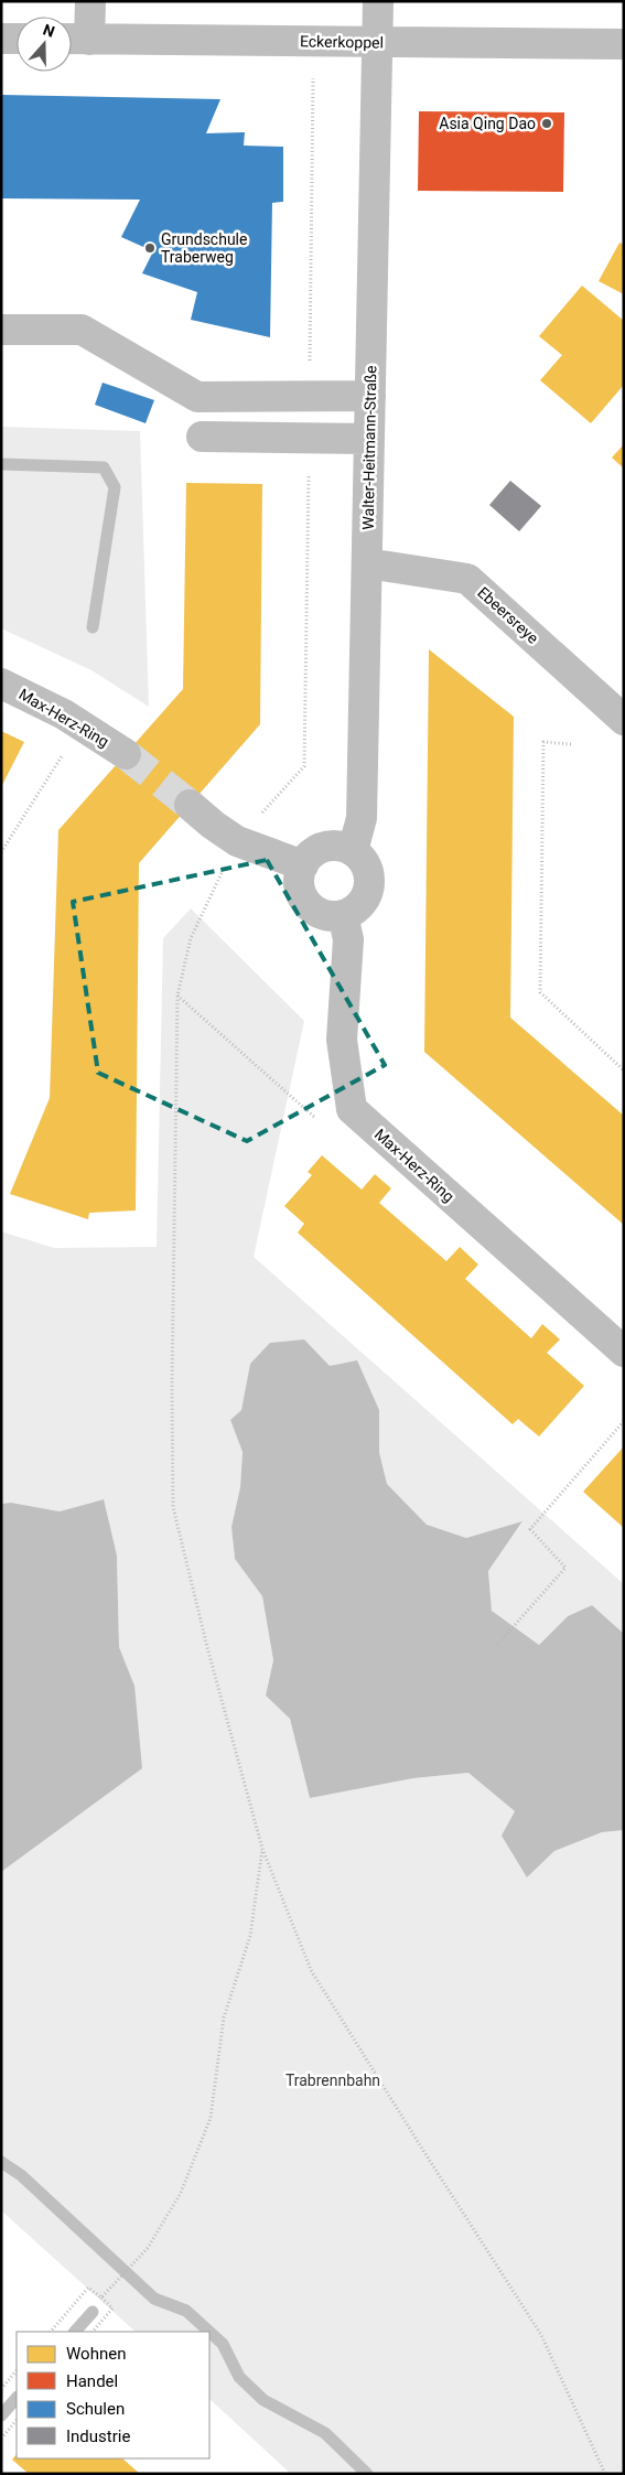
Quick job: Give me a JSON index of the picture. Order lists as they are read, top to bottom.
{
  "streets": {
    "street": [
      "Eckerkoppel",
      "Walter-Heitmann-Straße",
      "Ebeersreye",
      "Max-Herz-Ring"
    ]
  },
  "crossings": [
    ["Eckerkoppel", "Walter-Heitmann-Straße"],
    ["Walter-Heitmann-Straße", "Ebeersreye"]
  ],
  "parks": ["Trabrennbahn"],
  "places": ["Asia Qing Dao", "Grundschule Traberweg"],
  "legend": [
    "Wohnen",
    "Handel",
    "Schulen",
    "Industrie"
  ],
  "north": "top"
}
